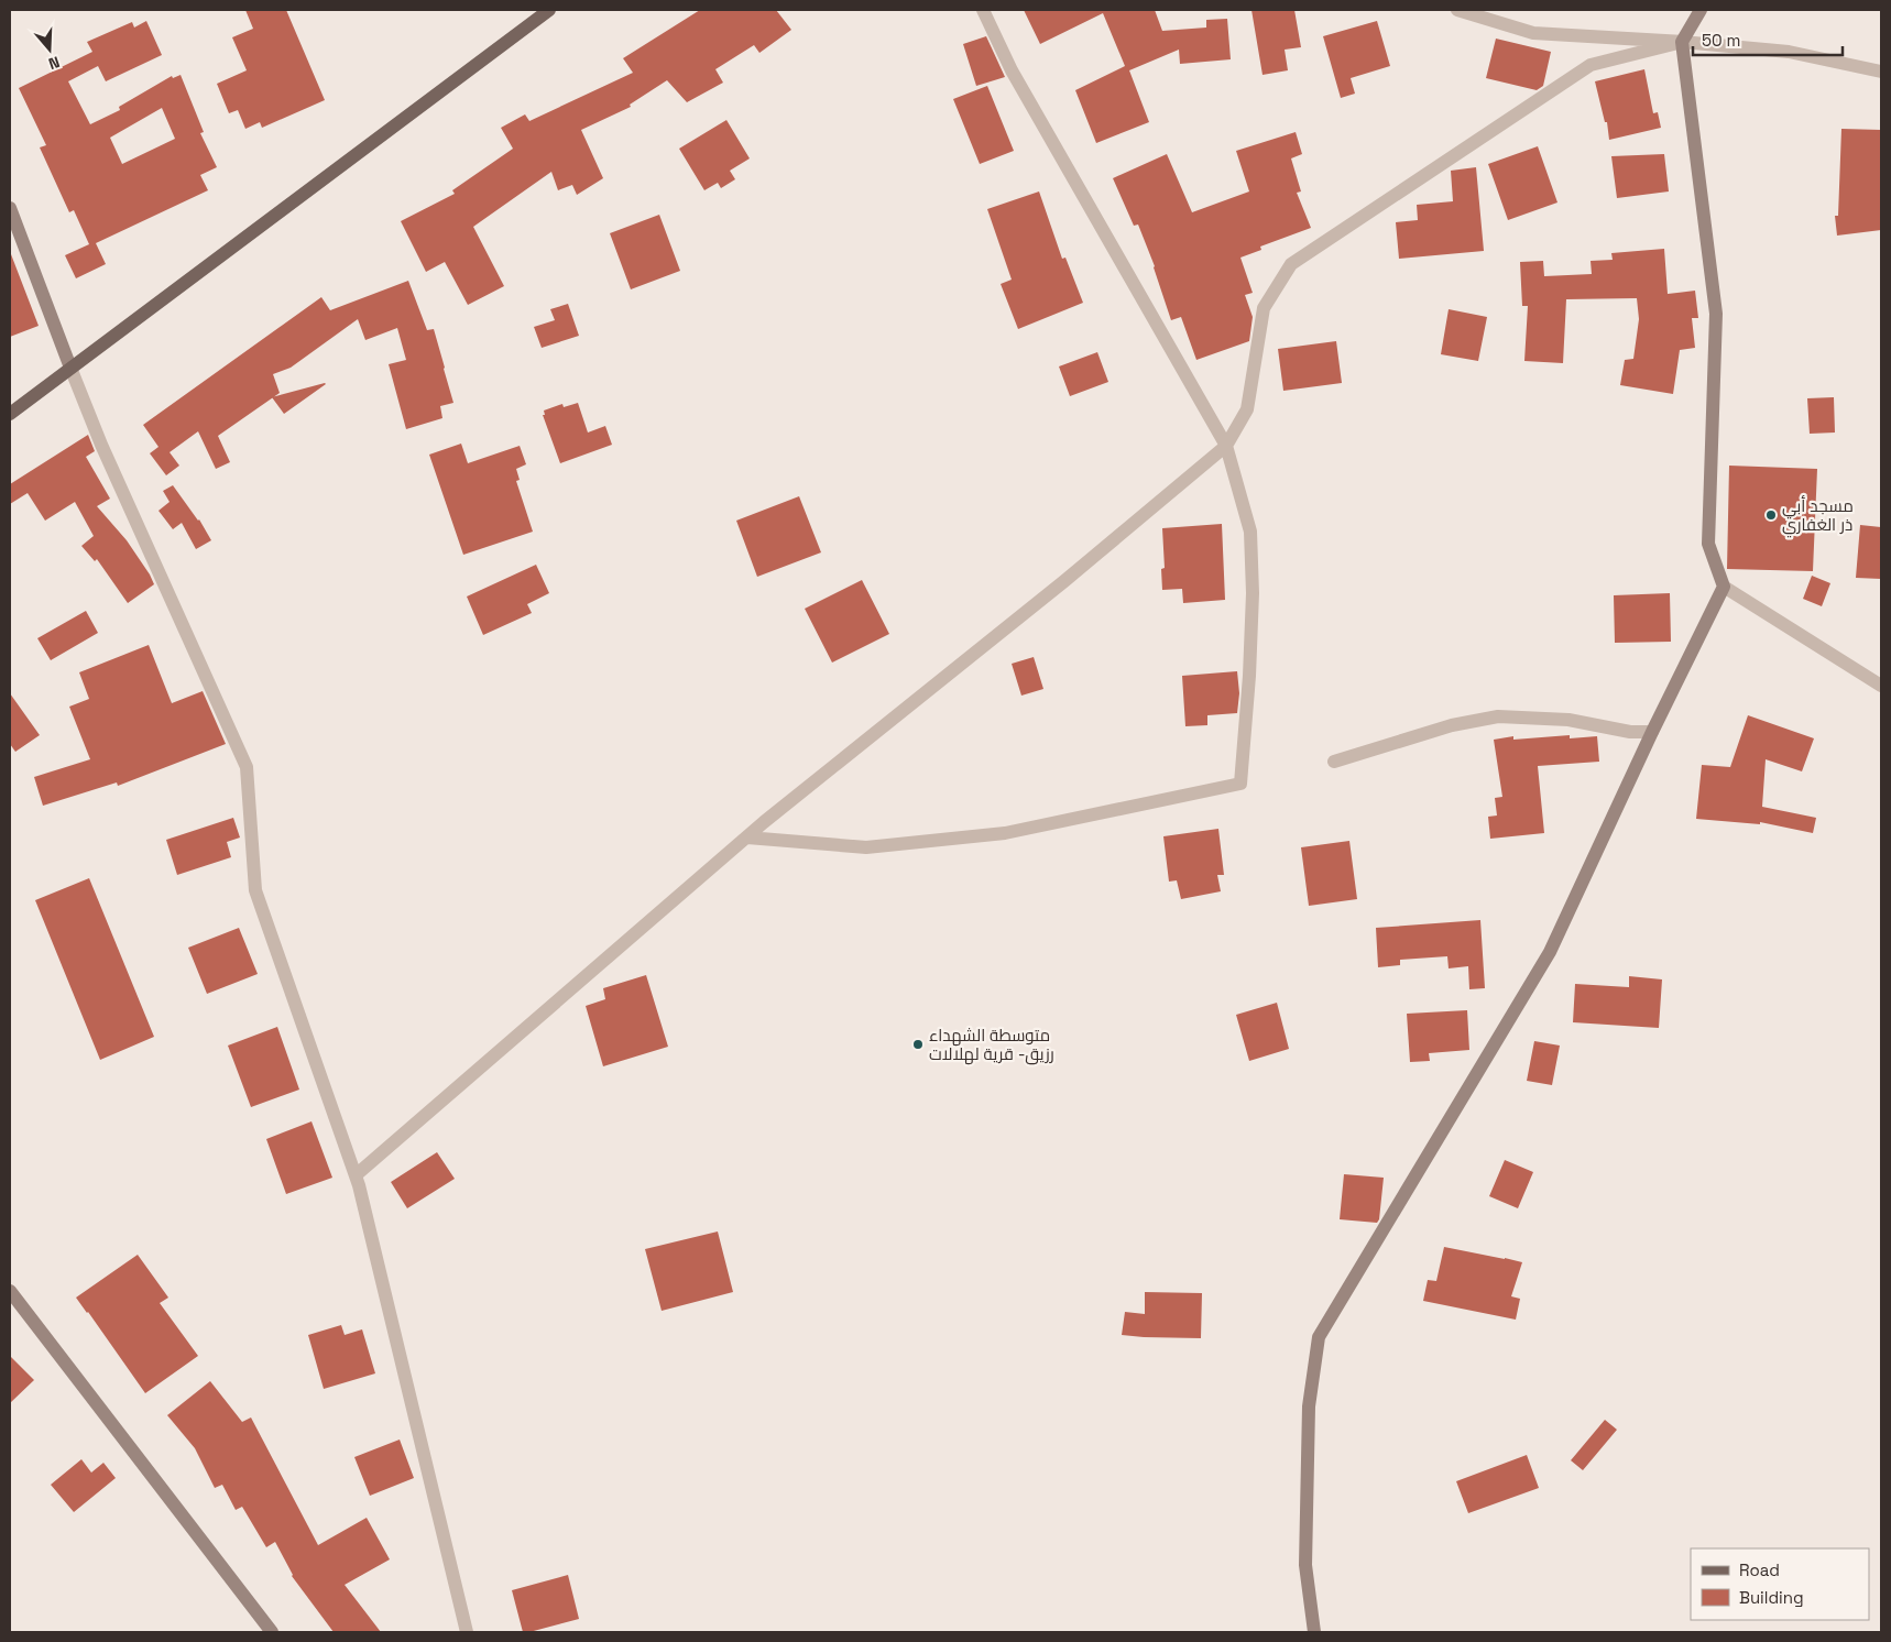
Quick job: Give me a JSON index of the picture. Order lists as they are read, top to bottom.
{
  "places": ["مسجد أبي ذر الغفاري", "متوسطة الشهداء رزيق- قرية لهلالات"],
  "legend": ["Road", "Building"],
  "scale_bar": "50 m",
  "north": "bottom"
}
